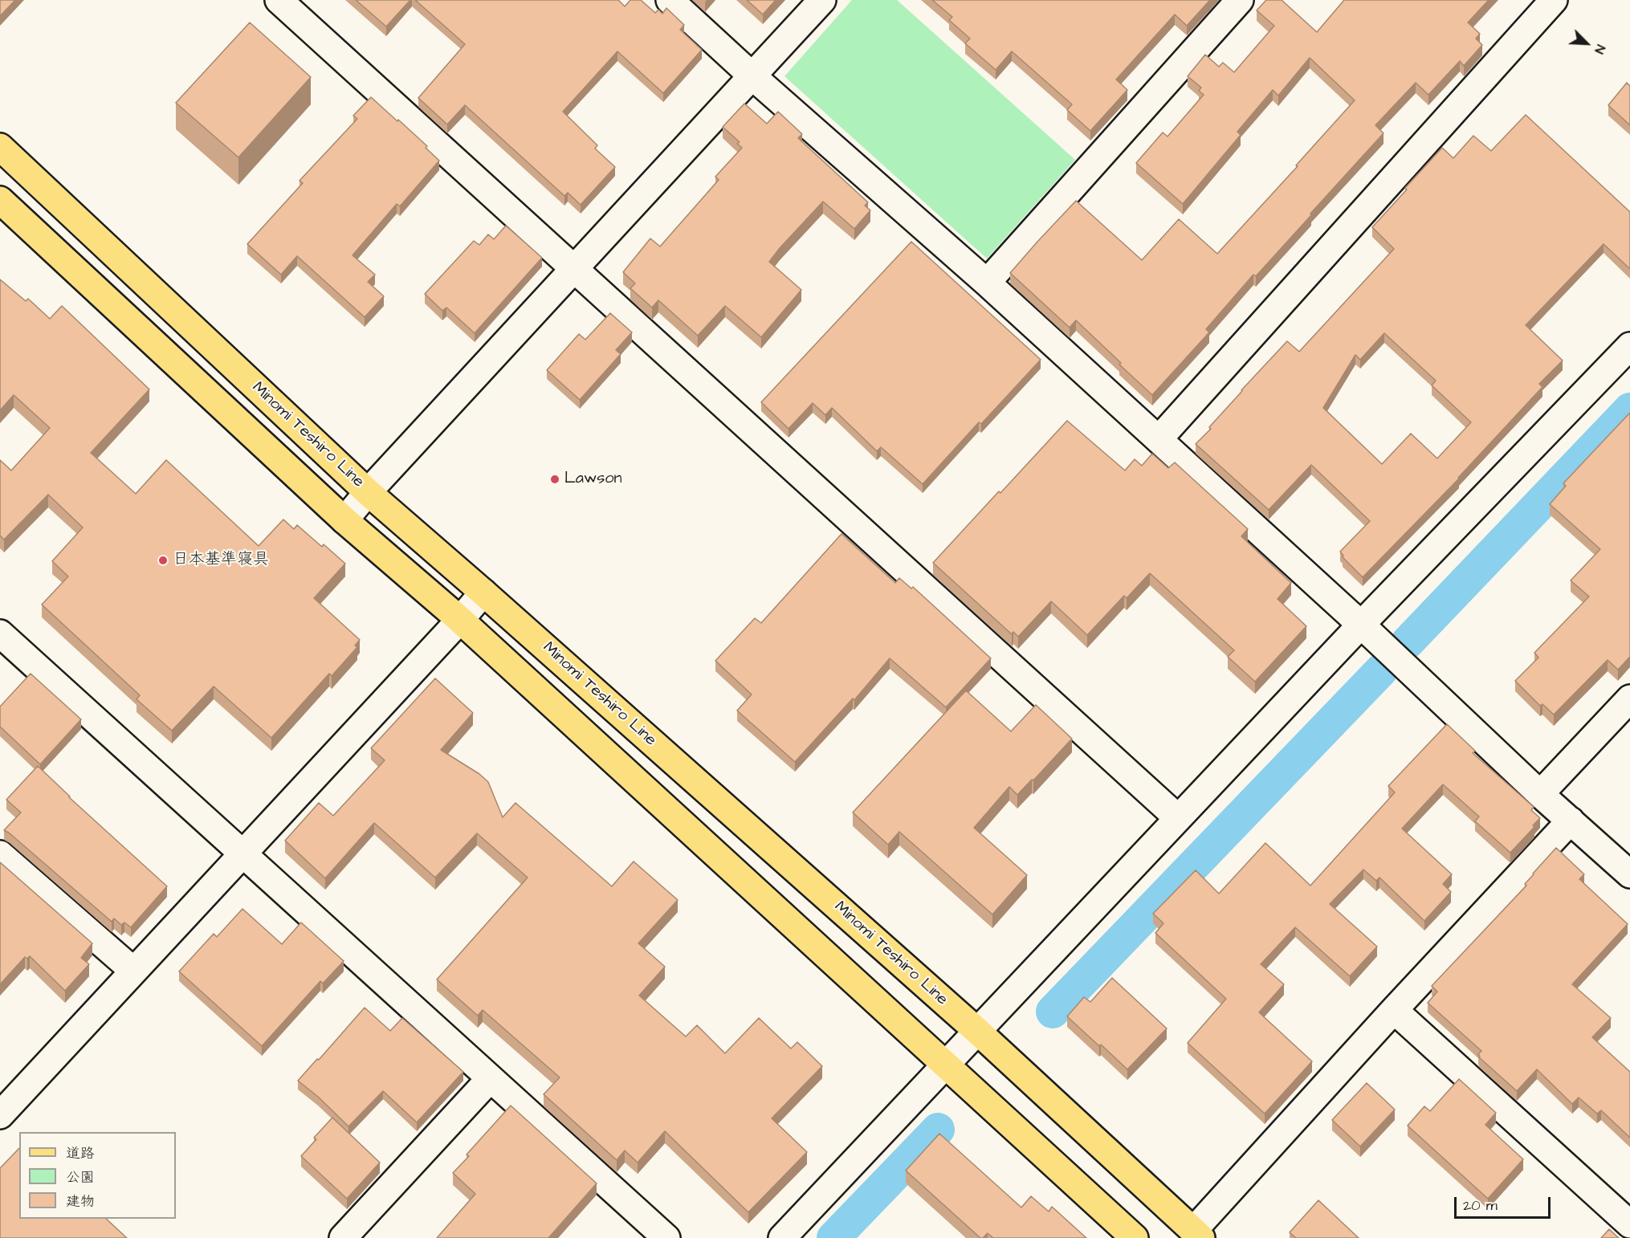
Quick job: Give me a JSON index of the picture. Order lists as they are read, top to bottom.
{
  "streets": {
    "main road": ["Minomi Teshiro Line"]
  },
  "places": ["Lawson", "日本基準寝具"],
  "legend": ["道路", "公園", "建物"],
  "scale_bar": "20 m",
  "north": "bottom right"
}
